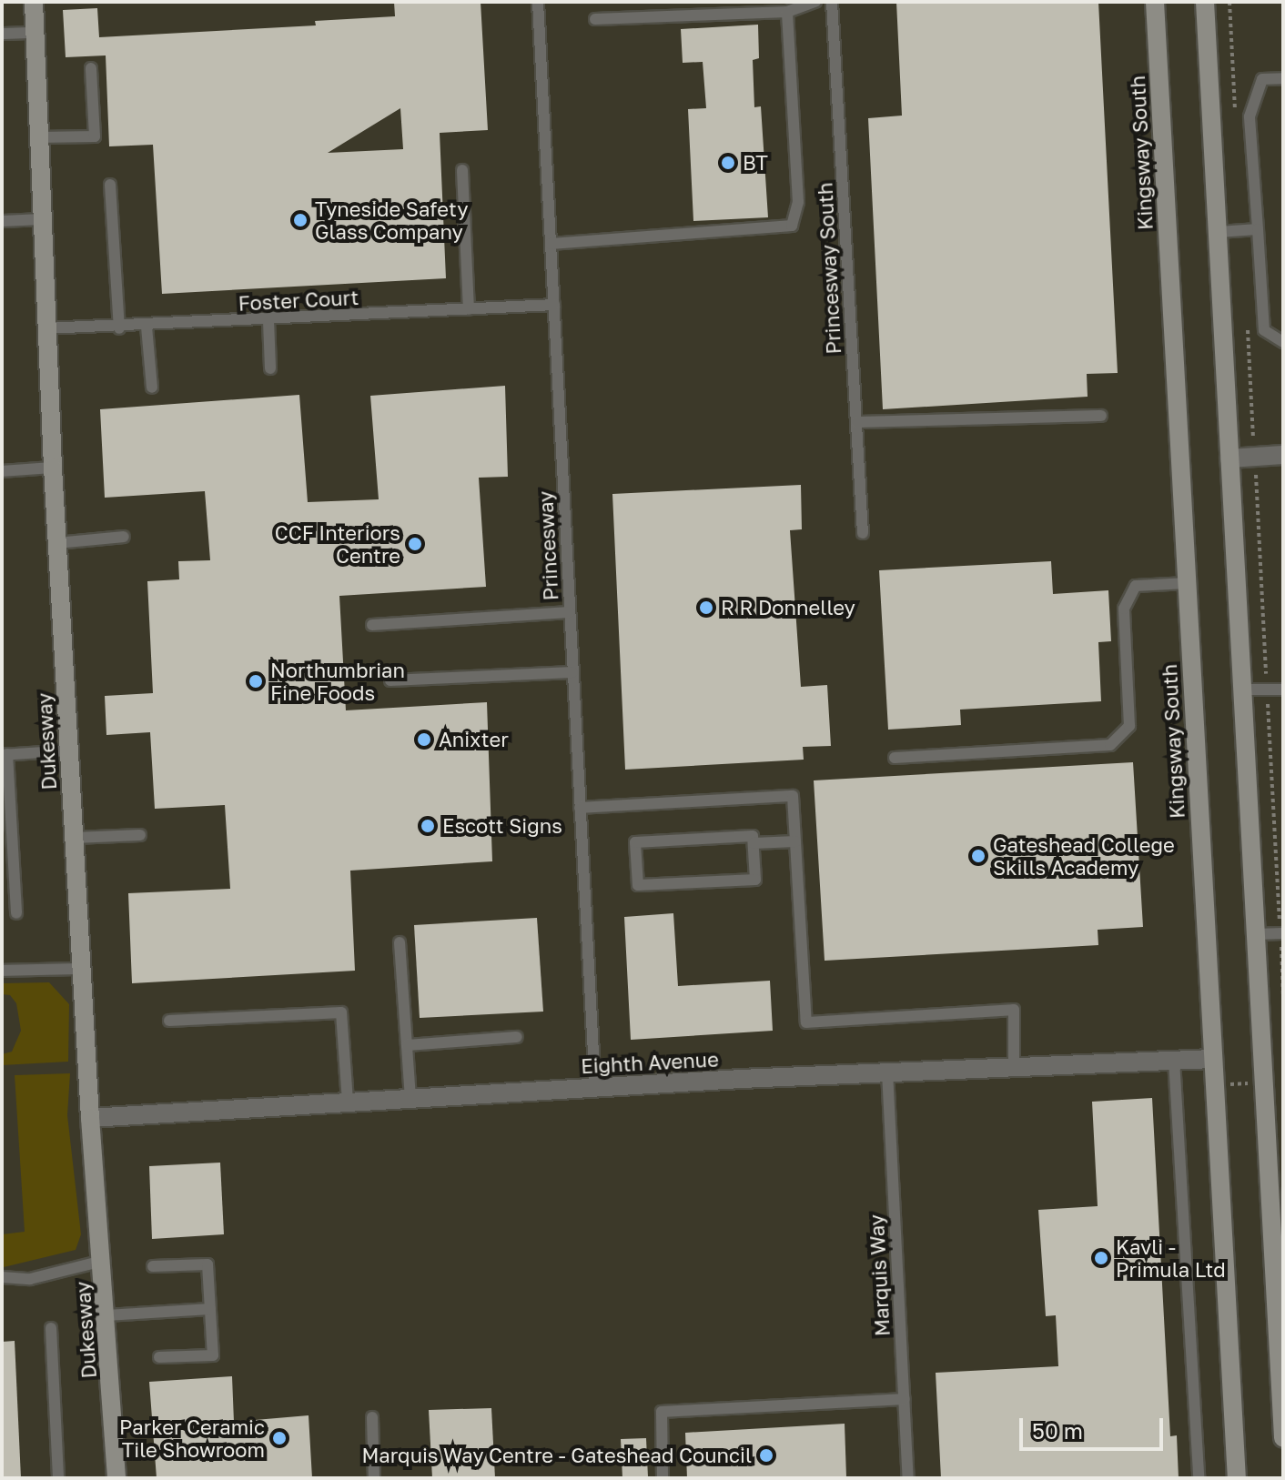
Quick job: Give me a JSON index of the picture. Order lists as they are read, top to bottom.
{
  "streets": {
    "street": ["Kingsway South", "Dukesway", "Eighth Avenue"],
    "lane": [
      "Princesway South",
      "Foster Court",
      "Princesway",
      "Marquis Way"
    ]
  },
  "crossings": [
    ["Kingsway South", "Eighth Avenue"],
    ["Foster Court", "Princesway"],
    ["Foster Court", "Dukesway"],
    ["Princesway", "Eighth Avenue"],
    ["Dukesway", "Eighth Avenue"],
    ["Eighth Avenue", "Marquis Way"]
  ],
  "places": [
    "BT",
    "Tyneside Safety Glass Company",
    "CCF Interiors Centre",
    "R R Donnelley",
    "Northumbrian Fine Foods",
    "Anixter",
    "Escott Signs",
    "Gateshead College Skills Academy",
    "Kavli - Primula Ltd",
    "Parker Ceramic Tile Showroom",
    "Marquis Way Centre - Gateshead Council"
  ],
  "scale_bar": "50 m"
}
